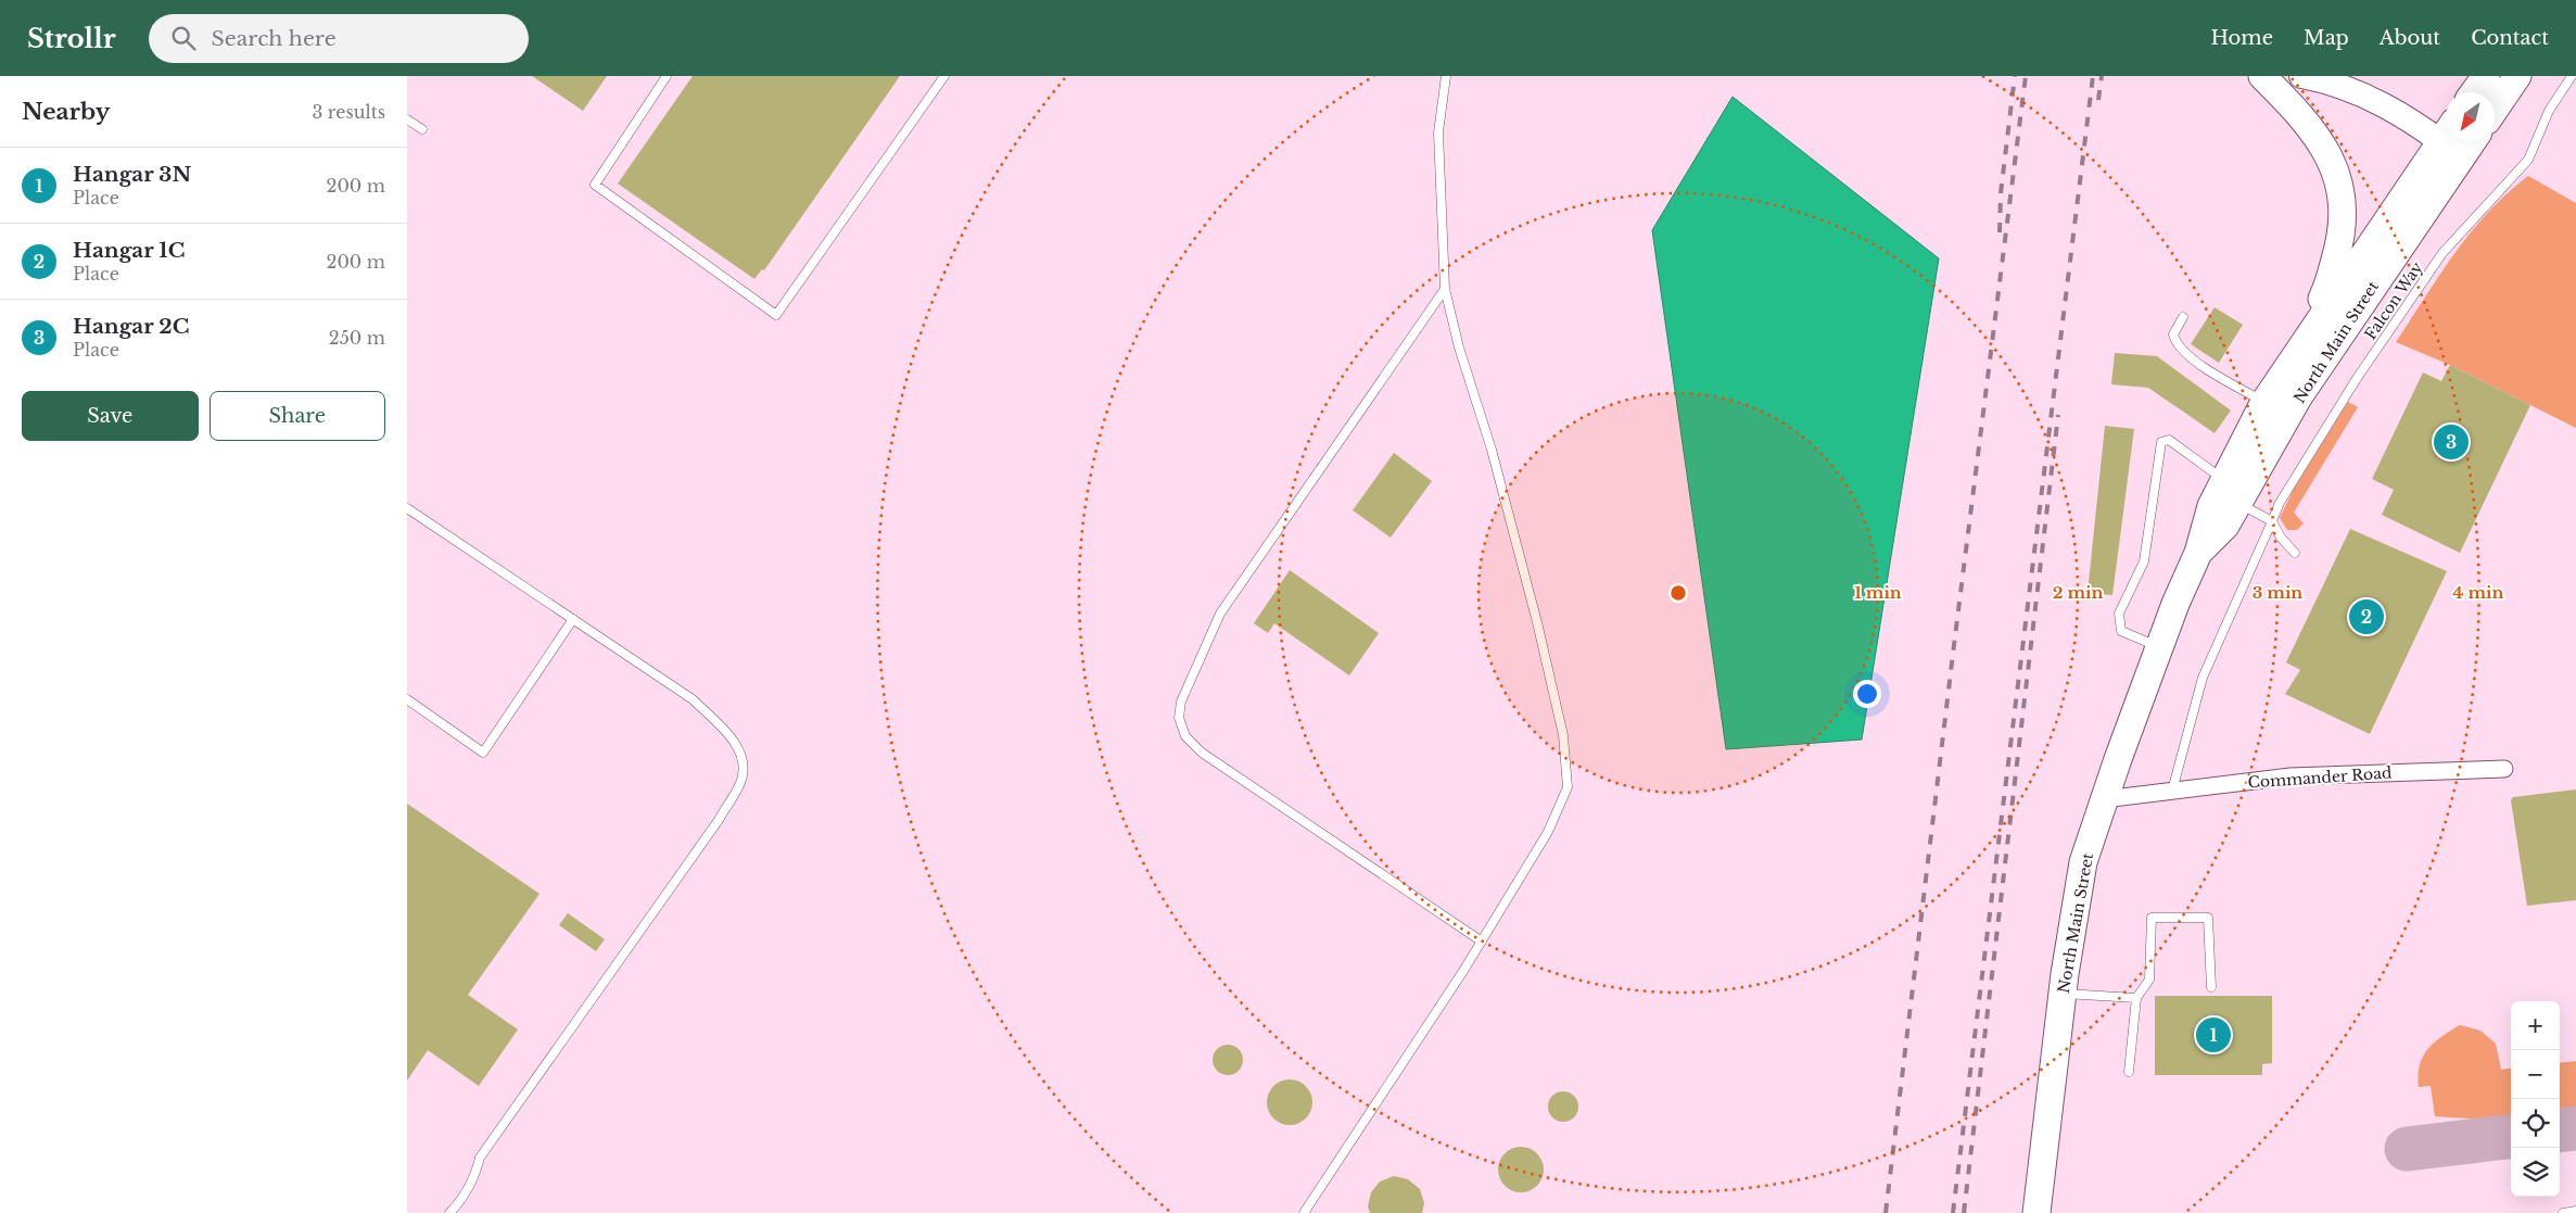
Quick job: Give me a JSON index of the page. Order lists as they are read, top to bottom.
{
  "streets": {
    "main road": ["North Main Street"],
    "street": ["Commander Road"],
    "lane": ["Falcon Way"]
  },
  "crossings": [
    ["Falcon Way", "Commander Road"],
    ["North Main Street", "Commander Road"]
  ],
  "north": "bottom left",
  "page": {
    "header": "Strollr",
    "search": "Search here",
    "nav": [
      "Home",
      "Map",
      "About",
      "Contact"
    ],
    "heading": ["Nearby", "3 results"],
    "list": [
      {
        "mark": "1",
        "name": "Hangar 3N",
        "note": "Place",
        "value": "200 m"
      },
      {
        "mark": "2",
        "name": "Hangar 1C",
        "note": "Place",
        "value": "200 m"
      },
      {
        "mark": "3",
        "name": "Hangar 2C",
        "note": "Place",
        "value": "250 m"
      }
    ],
    "buttons": ["Save", "Share"],
    "pins": ["3", "2", "1"],
    "map_buttons": ["+", "−"]
  },
  "rings": [
    "1 min",
    "2 min",
    "3 min",
    "4 min"
  ]
}
